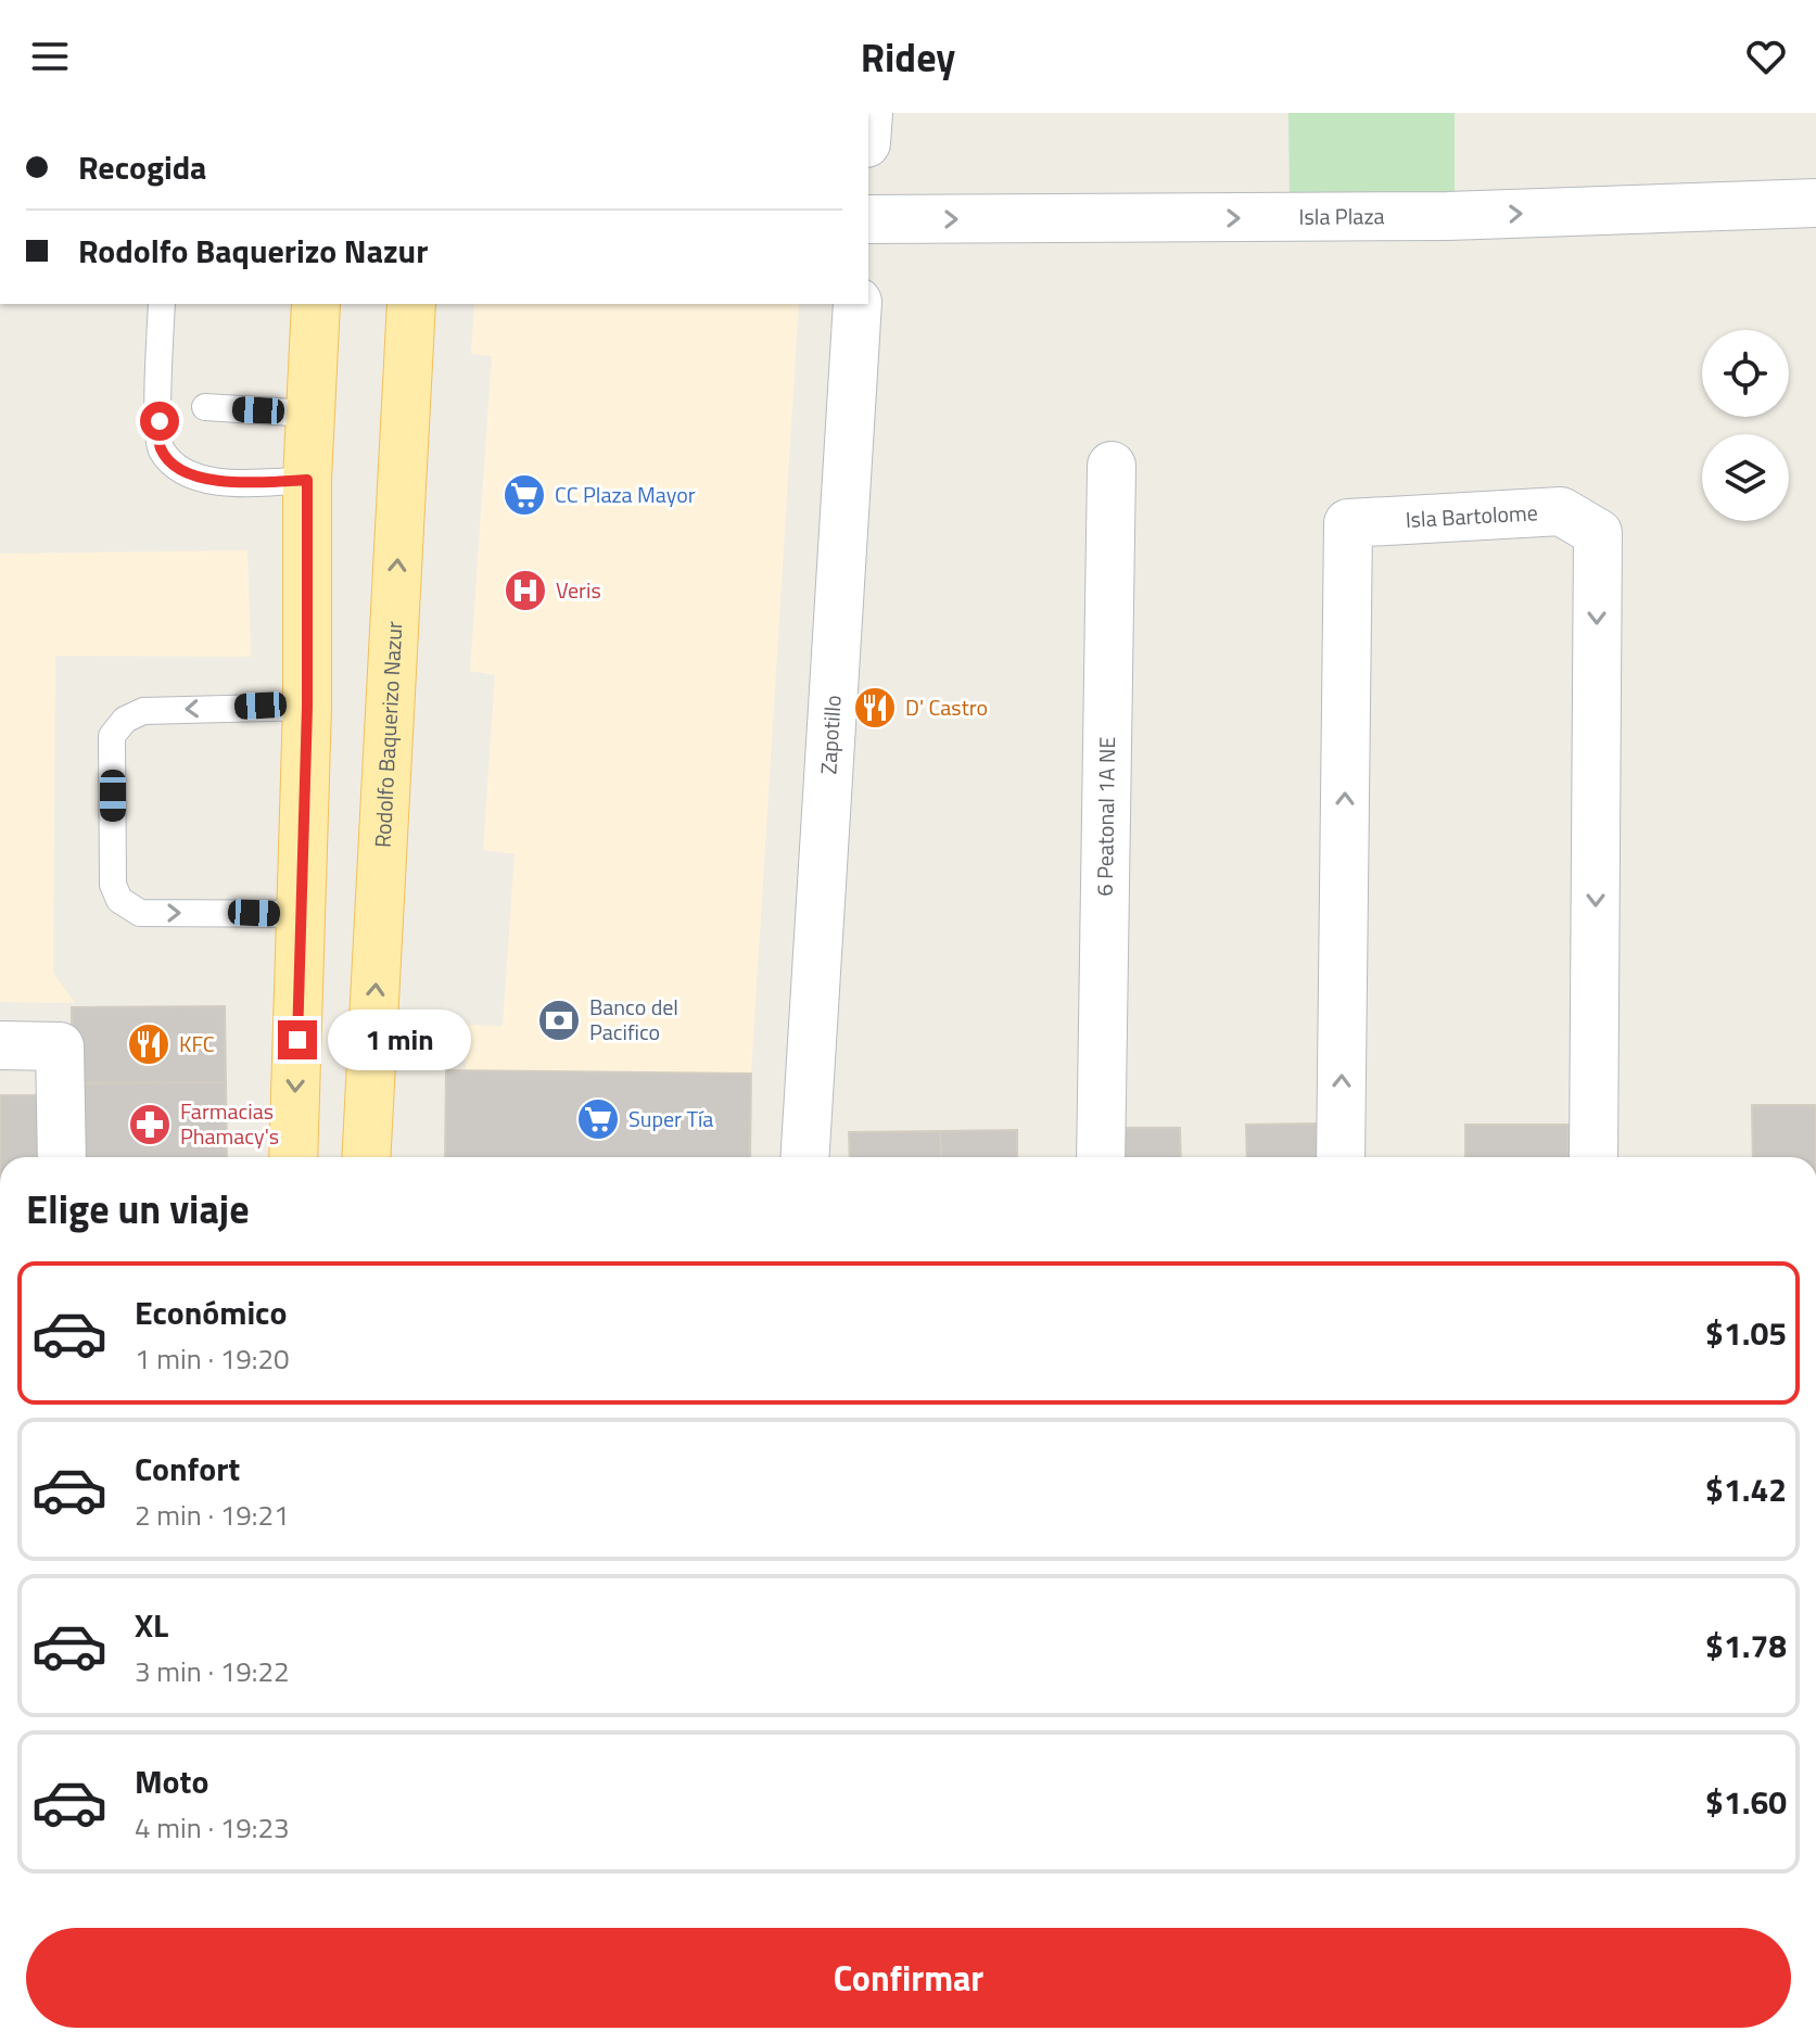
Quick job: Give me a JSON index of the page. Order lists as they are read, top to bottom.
{
  "streets": {
    "main road": ["Rodolfo Baquerizo Nazur"],
    "street": [
      "Isla Plaza",
      "Isla Bartolome",
      "Zapotillo",
      "6 Peatonal 1A NE"
    ]
  },
  "one_way": ["Isla Plaza"],
  "places": {
    "supermarket": ["CC Plaza Mayor", "Super Tía"],
    "hospital": ["Veris"],
    "restaurant": ["D' Castro", "KFC"],
    "bank": ["Banco del Pacifico"],
    "pharmacy": ["Farmacias Phamacy's"]
  },
  "page": {
    "header": "Ridey",
    "banner": ["Recogida", "Rodolfo Baquerizo Nazur"],
    "bubble": "1 min",
    "heading": "Elige un viaje",
    "list": [
      {
        "name": "Económico",
        "note": "1 min · 19:20",
        "value": "$1.05"
      },
      {
        "name": "Confort",
        "note": "2 min · 19:21",
        "value": "$1.42"
      },
      {
        "name": "XL",
        "note": "3 min · 19:22",
        "value": "$1.78"
      },
      {
        "name": "Moto",
        "note": "4 min · 19:23",
        "value": "$1.60"
      }
    ],
    "buttons": "Confirmar"
  }
}
